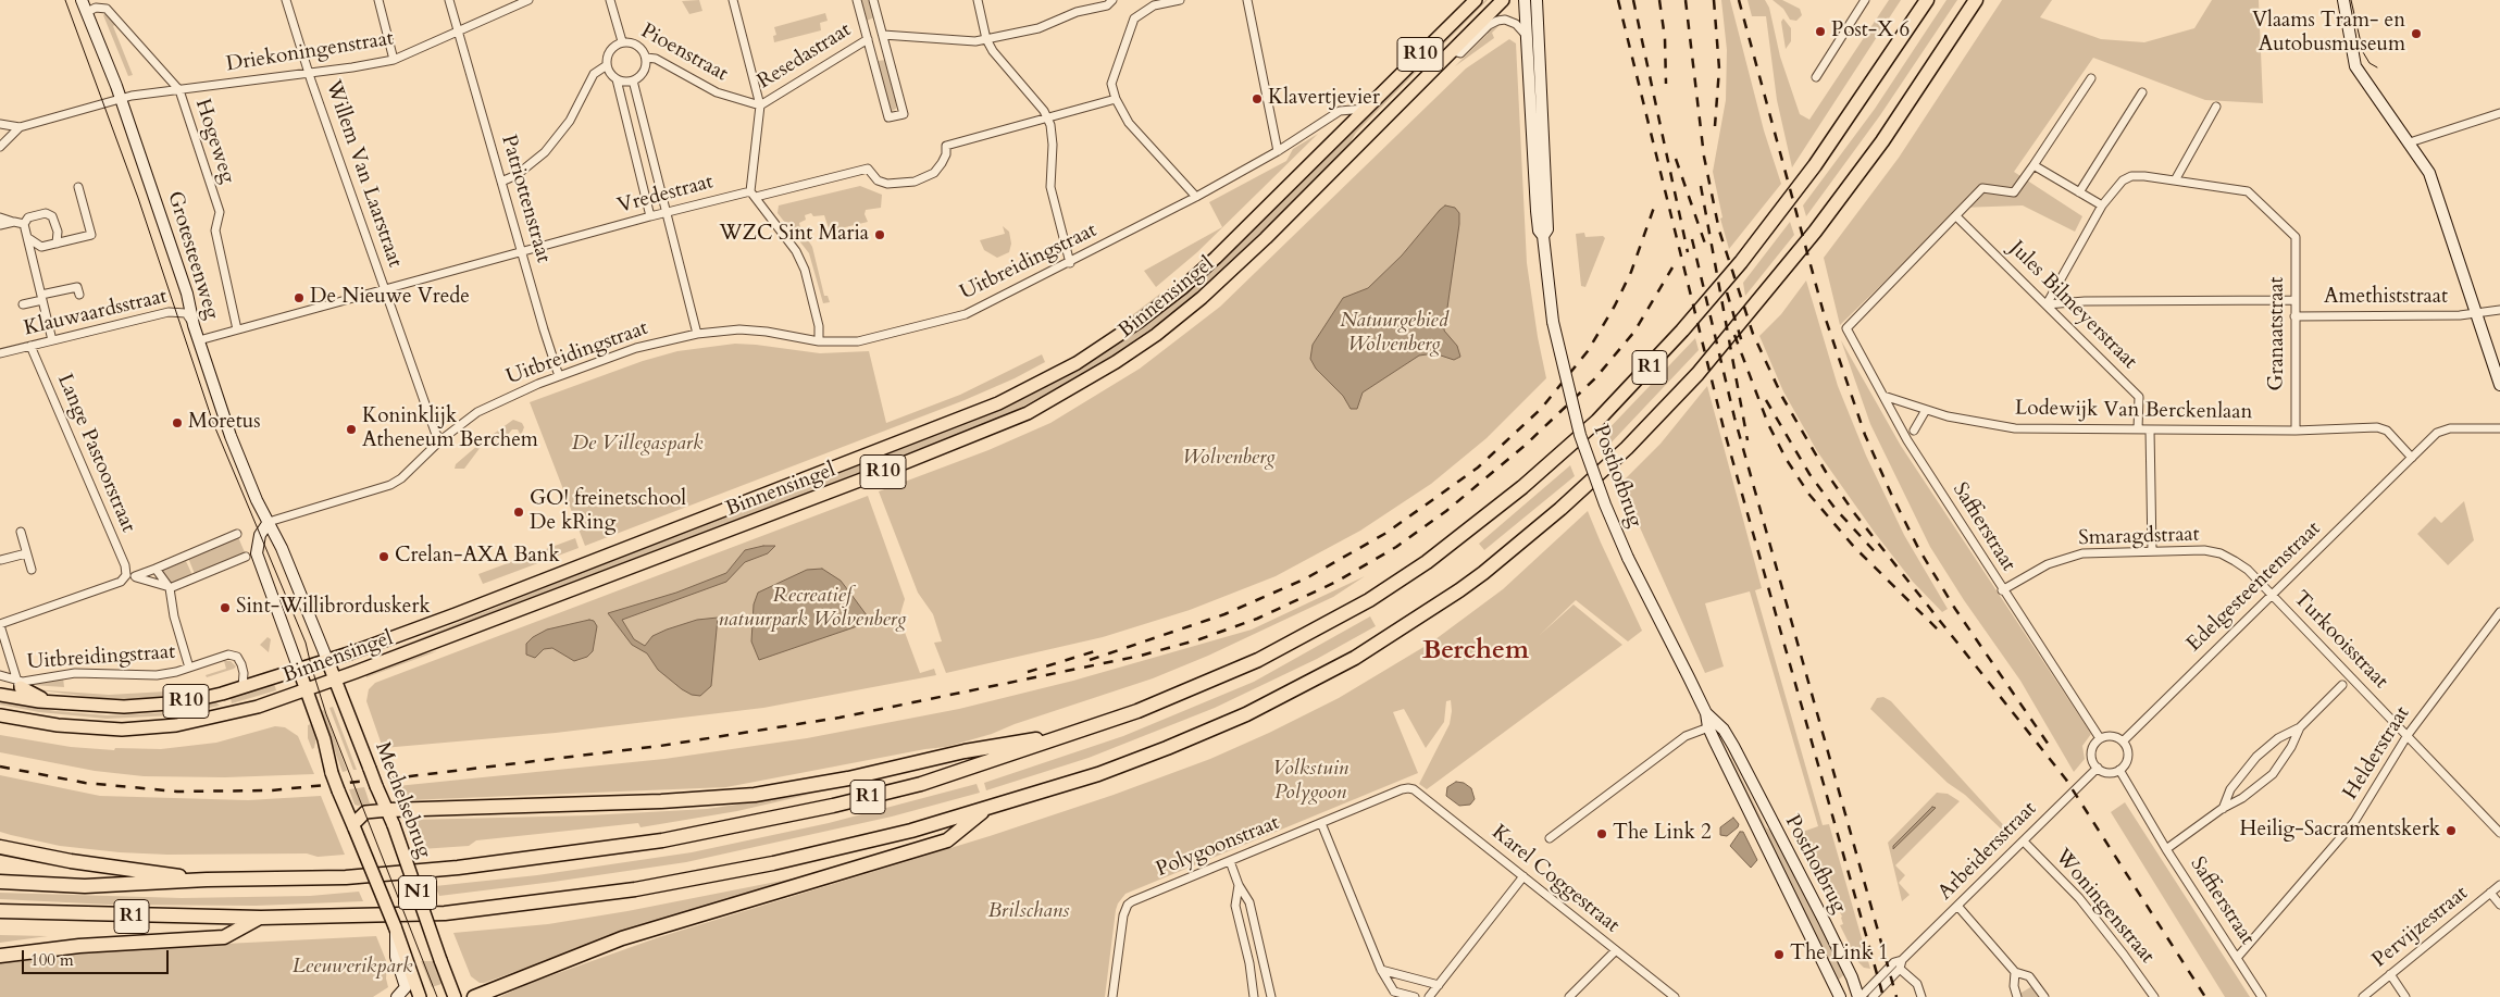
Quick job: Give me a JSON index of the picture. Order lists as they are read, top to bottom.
{
  "streets": {
    "highway": ["R1"],
    "main road": [
      "R10",
      "Binnensingel",
      "Mechelsebrug",
      "N1"
    ],
    "street": [
      "Driekoningenstraat",
      "Pioenstraat",
      "Resedastraat",
      "Hogeweg",
      "Willem Van Laarstraat",
      "Vredestraat",
      "Patriottenstraat",
      "Grotesteenweg",
      "Uitbreidingstraat",
      "Amethiststraat",
      "Jules Bilmeyerstraat",
      "Klauwaardsstraat",
      "Granaatstraat",
      "Lodewijk Van Berckenlaan",
      "Lange Pastoorstraat",
      "Posthofbrug",
      "Saffierstraat",
      "Smaragdstraat",
      "Edelgesteentenstraat",
      "Turkooisstraat",
      "Helderstraat",
      "Polygoonstraat",
      "Arbeidersstraat",
      "Karel Coggestraat",
      "Woningenstraat",
      "Pervijzestraat"
    ]
  },
  "crossings": [
    ["Driekoningenstraat", "Hogeweg"],
    ["Driekoningenstraat", "Willem Van Laarstraat"],
    ["Driekoningenstraat", "Patriottenstraat"],
    ["Driekoningenstraat", "Grotesteenweg"],
    ["Pioenstraat", "Resedastraat"],
    ["Hogeweg", "Vredestraat"],
    ["Hogeweg", "Grotesteenweg"],
    ["Willem Van Laarstraat", "Vredestraat"],
    ["Willem Van Laarstraat", "Uitbreidingstraat"],
    ["Vredestraat", "Patriottenstraat"],
    ["Vredestraat", "Grotesteenweg"],
    ["Patriottenstraat", "Uitbreidingstraat"],
    ["Grotesteenweg", "Uitbreidingstraat"],
    ["Grotesteenweg", "Binnensingel"],
    ["Grotesteenweg", "Klauwaardsstraat"],
    ["Grotesteenweg", "Mechelsebrug"],
    ["Uitbreidingstraat", "Binnensingel"],
    ["Binnensingel", "Mechelsebrug"],
    ["Amethiststraat", "Granaatstraat"],
    ["Jules Bilmeyerstraat", "Lodewijk Van Berckenlaan"],
    ["Jules Bilmeyerstraat", "Saffierstraat"],
    ["Klauwaardsstraat", "Lange Pastoorstraat"],
    ["Granaatstraat", "Lodewijk Van Berckenlaan"],
    ["Lodewijk Van Berckenlaan", "Saffierstraat"],
    ["Lodewijk Van Berckenlaan", "Edelgesteentenstraat"],
    ["Posthofbrug", "Arbeidersstraat"],
    ["Saffierstraat", "Smaragdstraat"],
    ["Saffierstraat", "Edelgesteentenstraat"],
    ["Saffierstraat", "Helderstraat"],
    ["Saffierstraat", "Arbeidersstraat"],
    ["Smaragdstraat", "Edelgesteentenstraat"],
    ["Smaragdstraat", "Turkooisstraat"],
    ["Edelgesteentenstraat", "Turkooisstraat"],
    ["Edelgesteentenstraat", "Arbeidersstraat"],
    ["Turkooisstraat", "Helderstraat"],
    ["Polygoonstraat", "Karel Coggestraat"],
    ["Arbeidersstraat", "Woningenstraat"]
  ],
  "districts": ["Berchem"],
  "parks": [
    "Natuurgebied Wolvenberg",
    "De Villegaspark",
    "Wolvenberg",
    "Recreatief natuurpark Wolvenberg",
    "Volkstuin Polygoon",
    "Brilschans",
    "Leeuwerikpark"
  ],
  "places": [
    "Post-X 6",
    "Vlaams Tram- en Autobusmuseum",
    "Klavertjevier",
    "WZC Sint Maria",
    "De Nieuwe Vrede",
    "Moretus",
    "Koninklijk Atheneum Berchem",
    "GO! freinetschool De kRing",
    "Crelan-AXA Bank",
    "Sint-Willibrorduskerk",
    "Heilig-Sacramentskerk",
    "The Link 2",
    "The Link 1"
  ],
  "scale_bar": "100 m"
}
